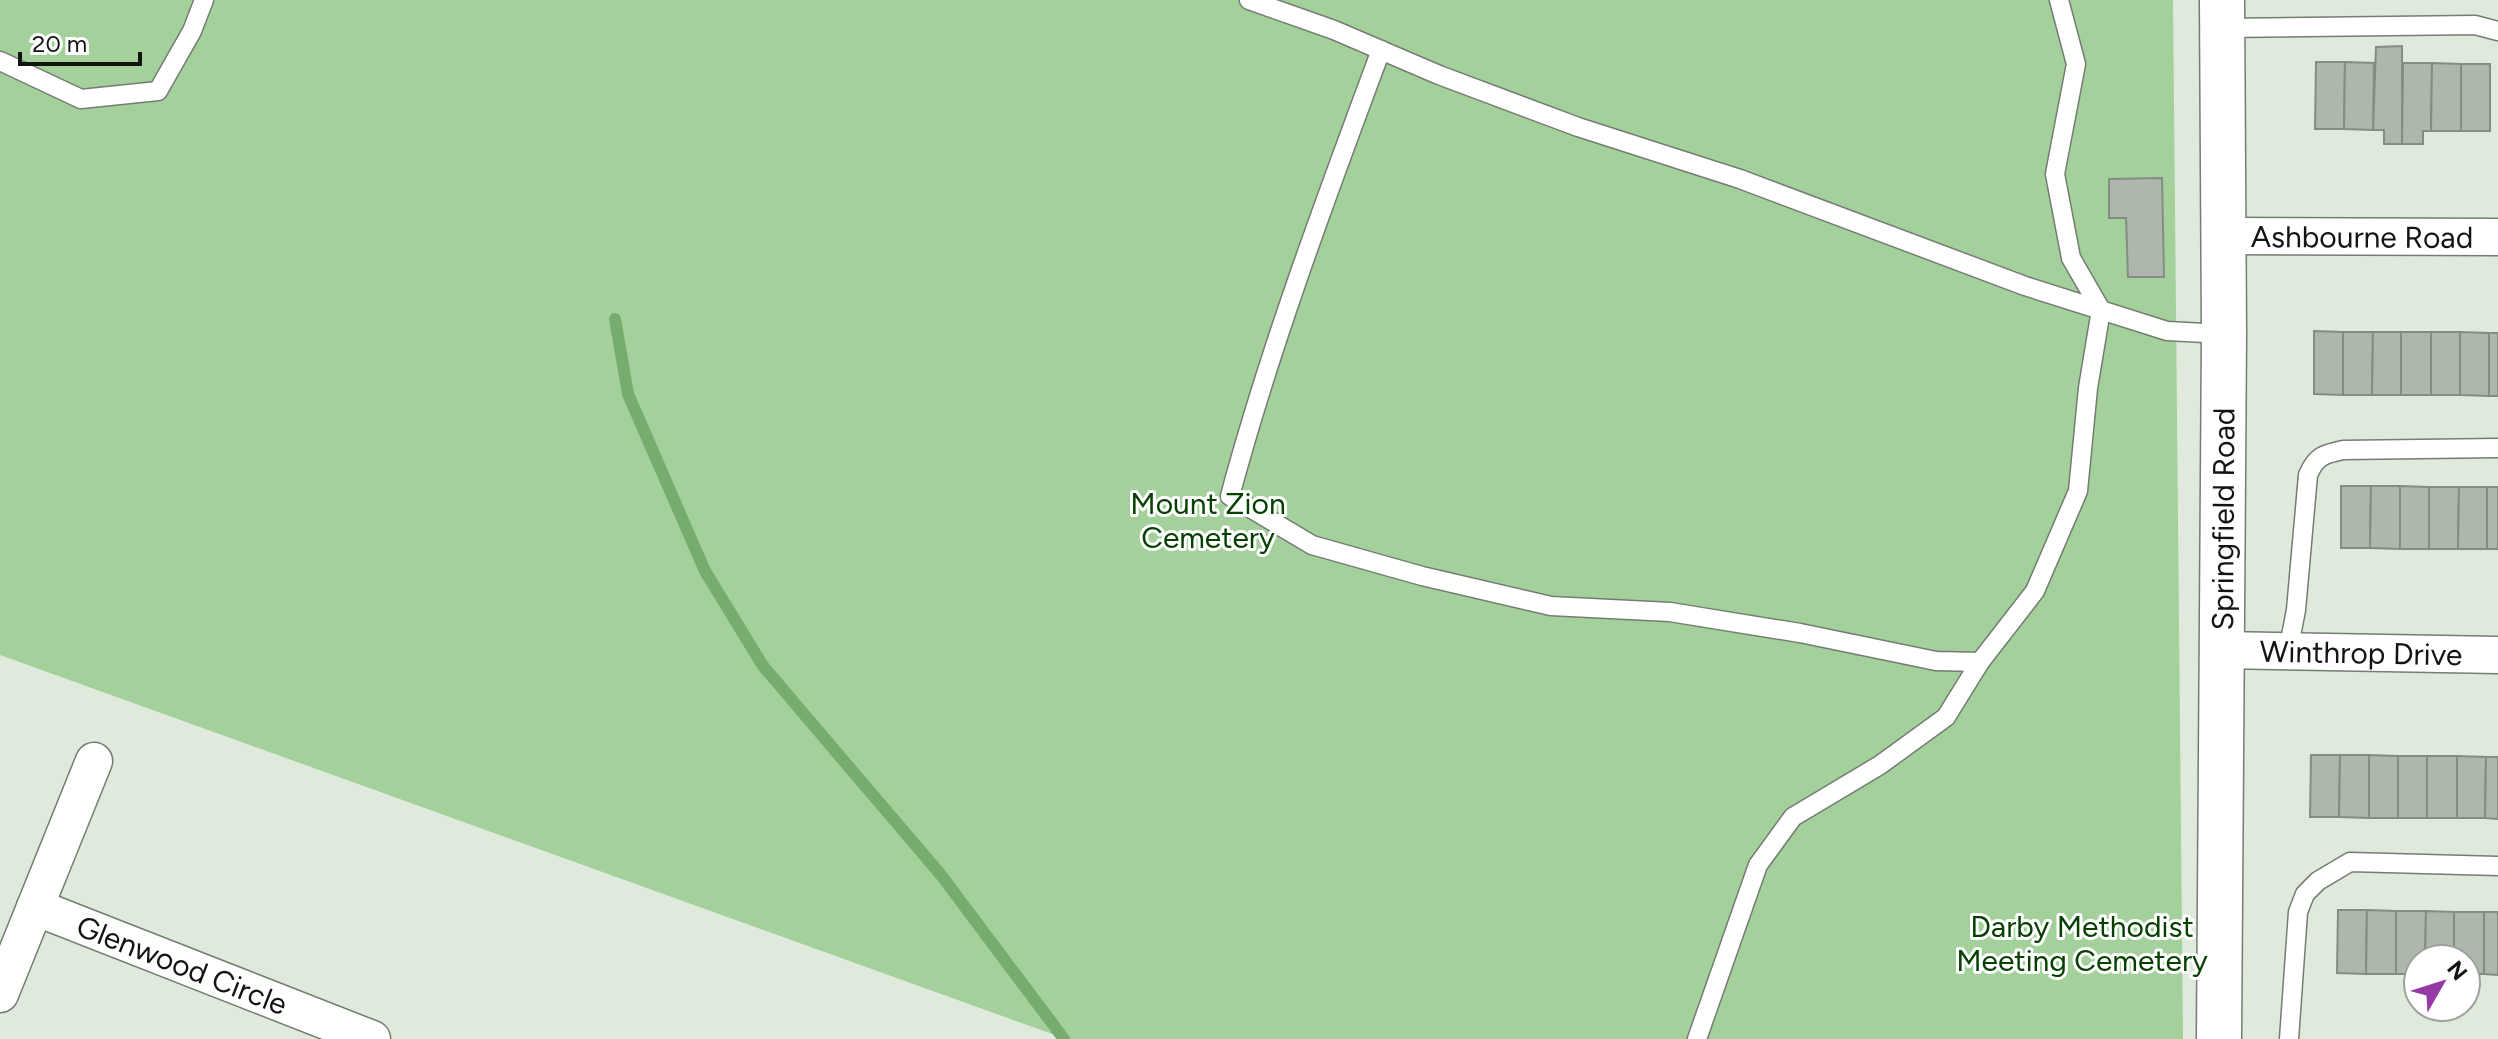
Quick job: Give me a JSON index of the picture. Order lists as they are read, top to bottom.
{
  "streets": {
    "main road": ["Springfield Road"],
    "street": ["Ashbourne Road", "Winthrop Drive", "Glenwood Circle"]
  },
  "crossings": [
    ["Ashbourne Road", "Springfield Road"],
    ["Springfield Road", "Winthrop Drive"]
  ],
  "parks": ["Mount Zion Cemetery", "Darby Methodist Meeting Cemetery"],
  "scale_bar": "20 m",
  "north": "top right"
}
